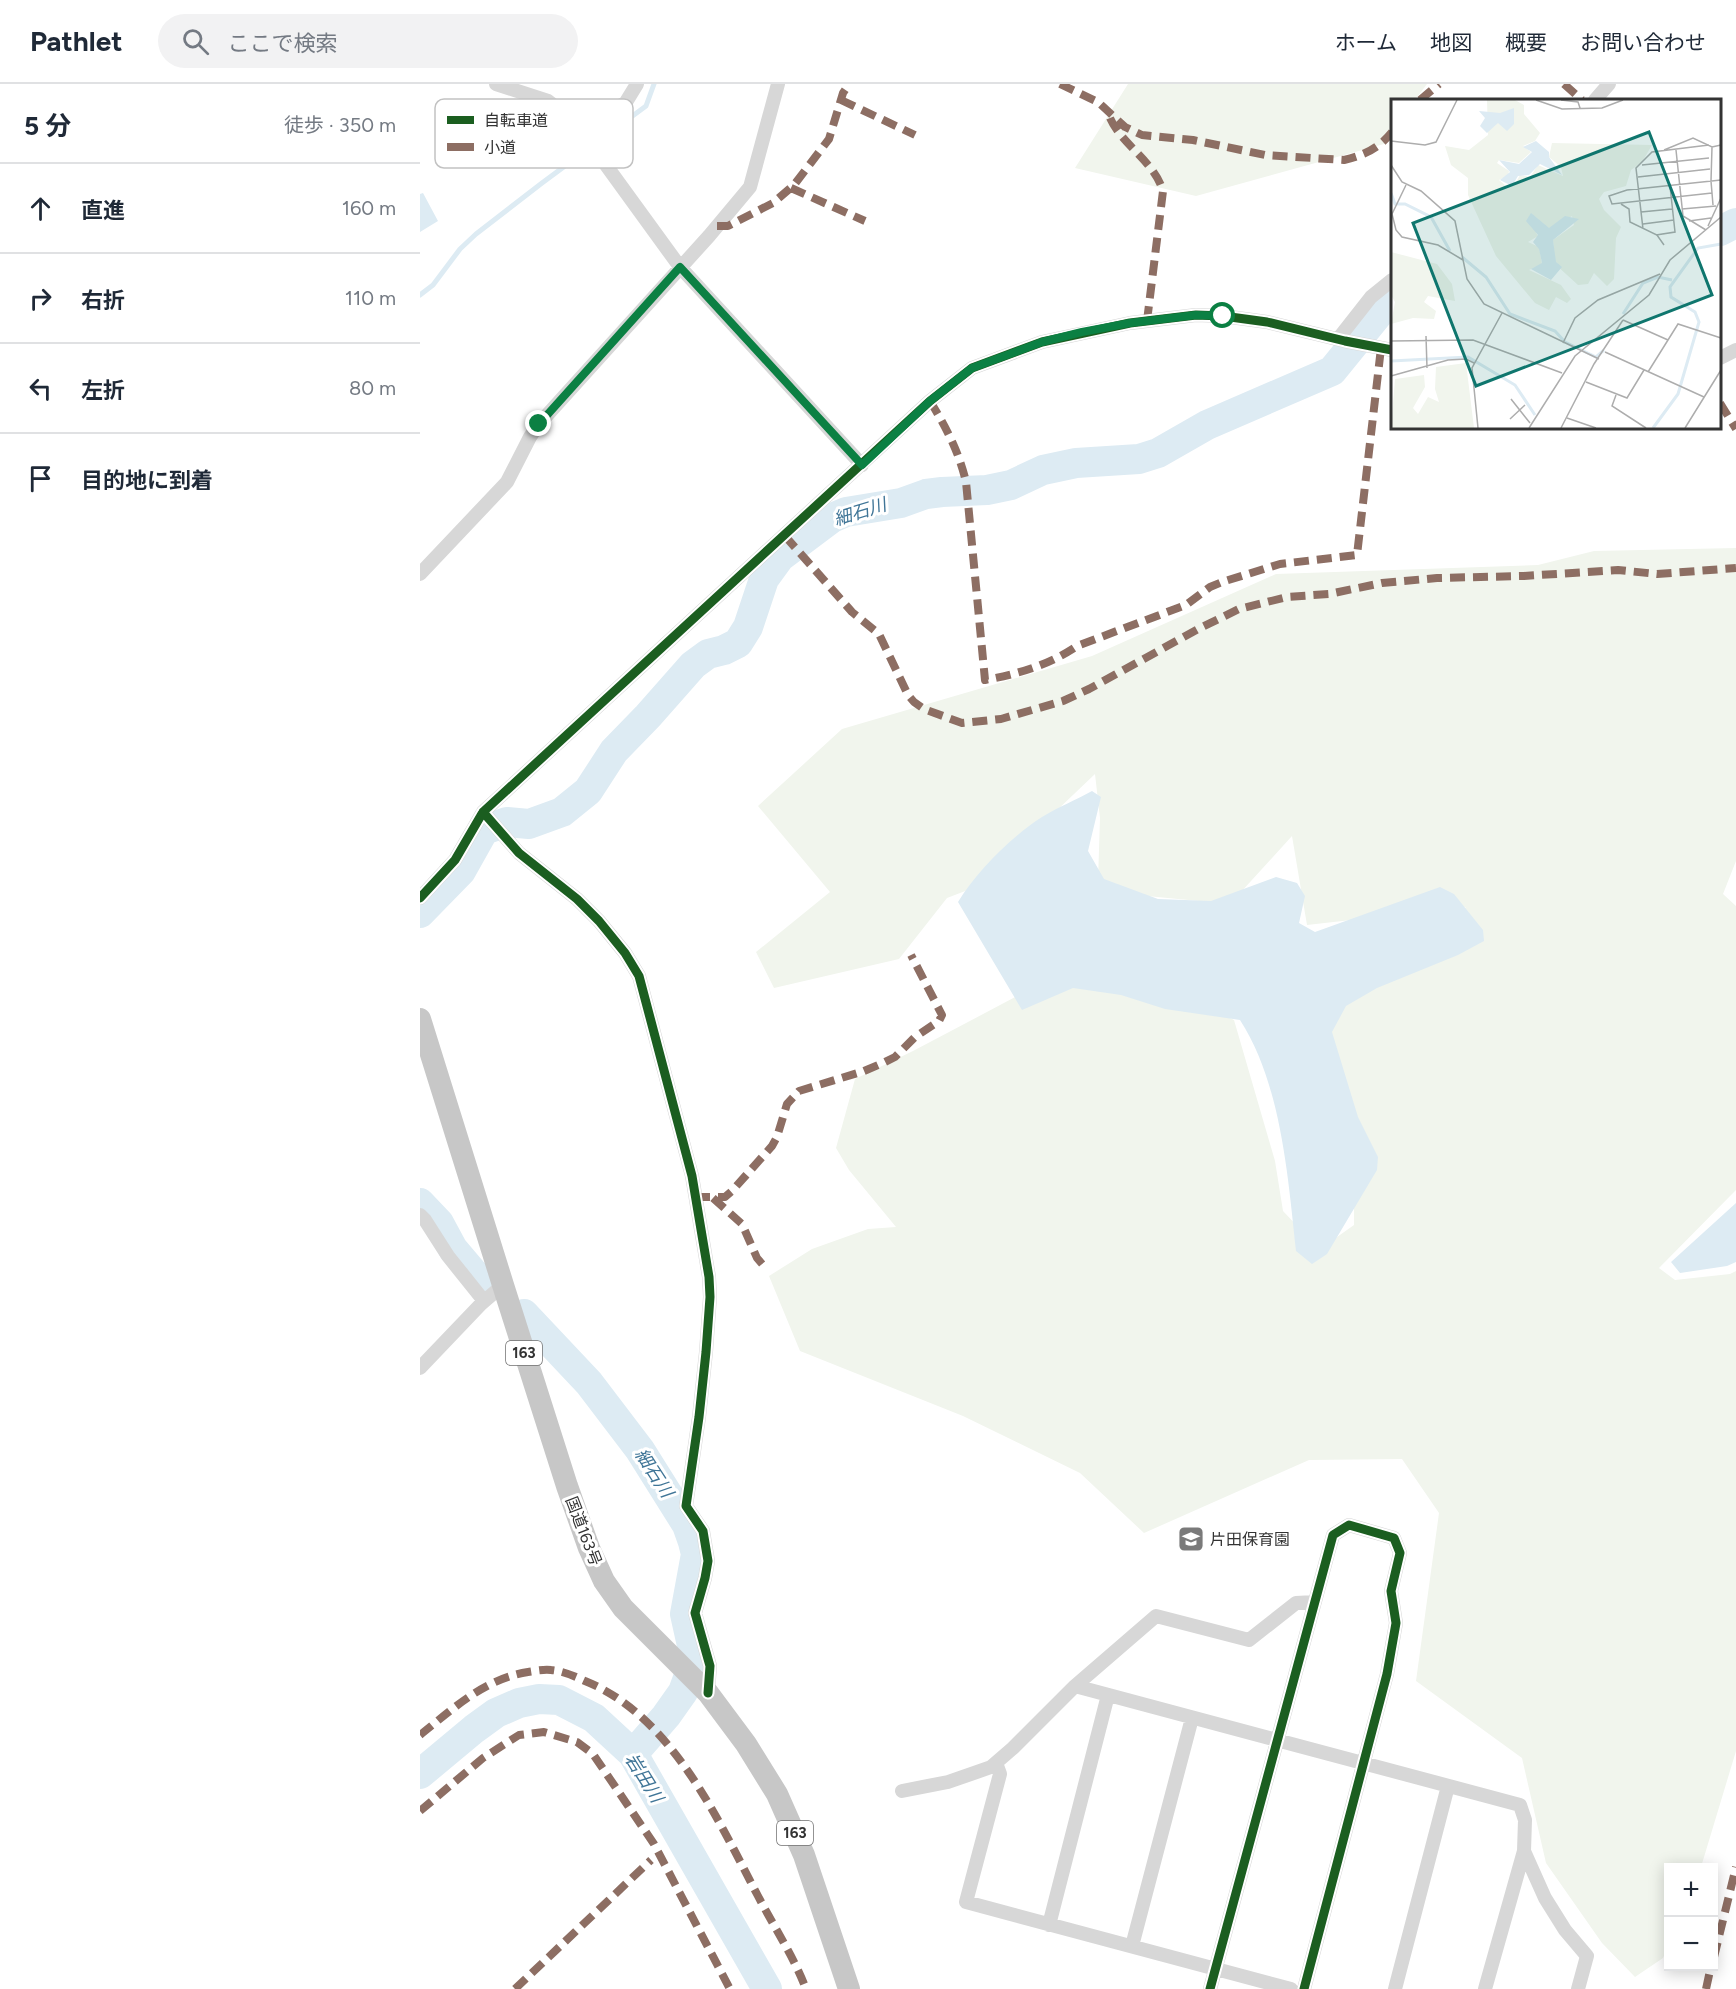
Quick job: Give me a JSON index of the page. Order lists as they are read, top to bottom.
{
  "streets": {
    "highway": ["163", "国道163号"]
  },
  "water": ["細石川", "岩田川"],
  "places": {
    "school or university": ["片田保育園"]
  },
  "legend": ["自転車道", "小道"],
  "page": {
    "header": "Pathlet",
    "search": "ここで検索",
    "nav": [
      "ホーム",
      "地図",
      "概要",
      "お問い合わせ"
    ],
    "heading": ["5 分", "徒歩 · 350 m"],
    "list": [
      ["直進", "160 m"],
      ["右折", "110 m"],
      ["左折", "80 m"],
      "目的地に到着"
    ],
    "map_buttons": ["+", "−"]
  }
}
